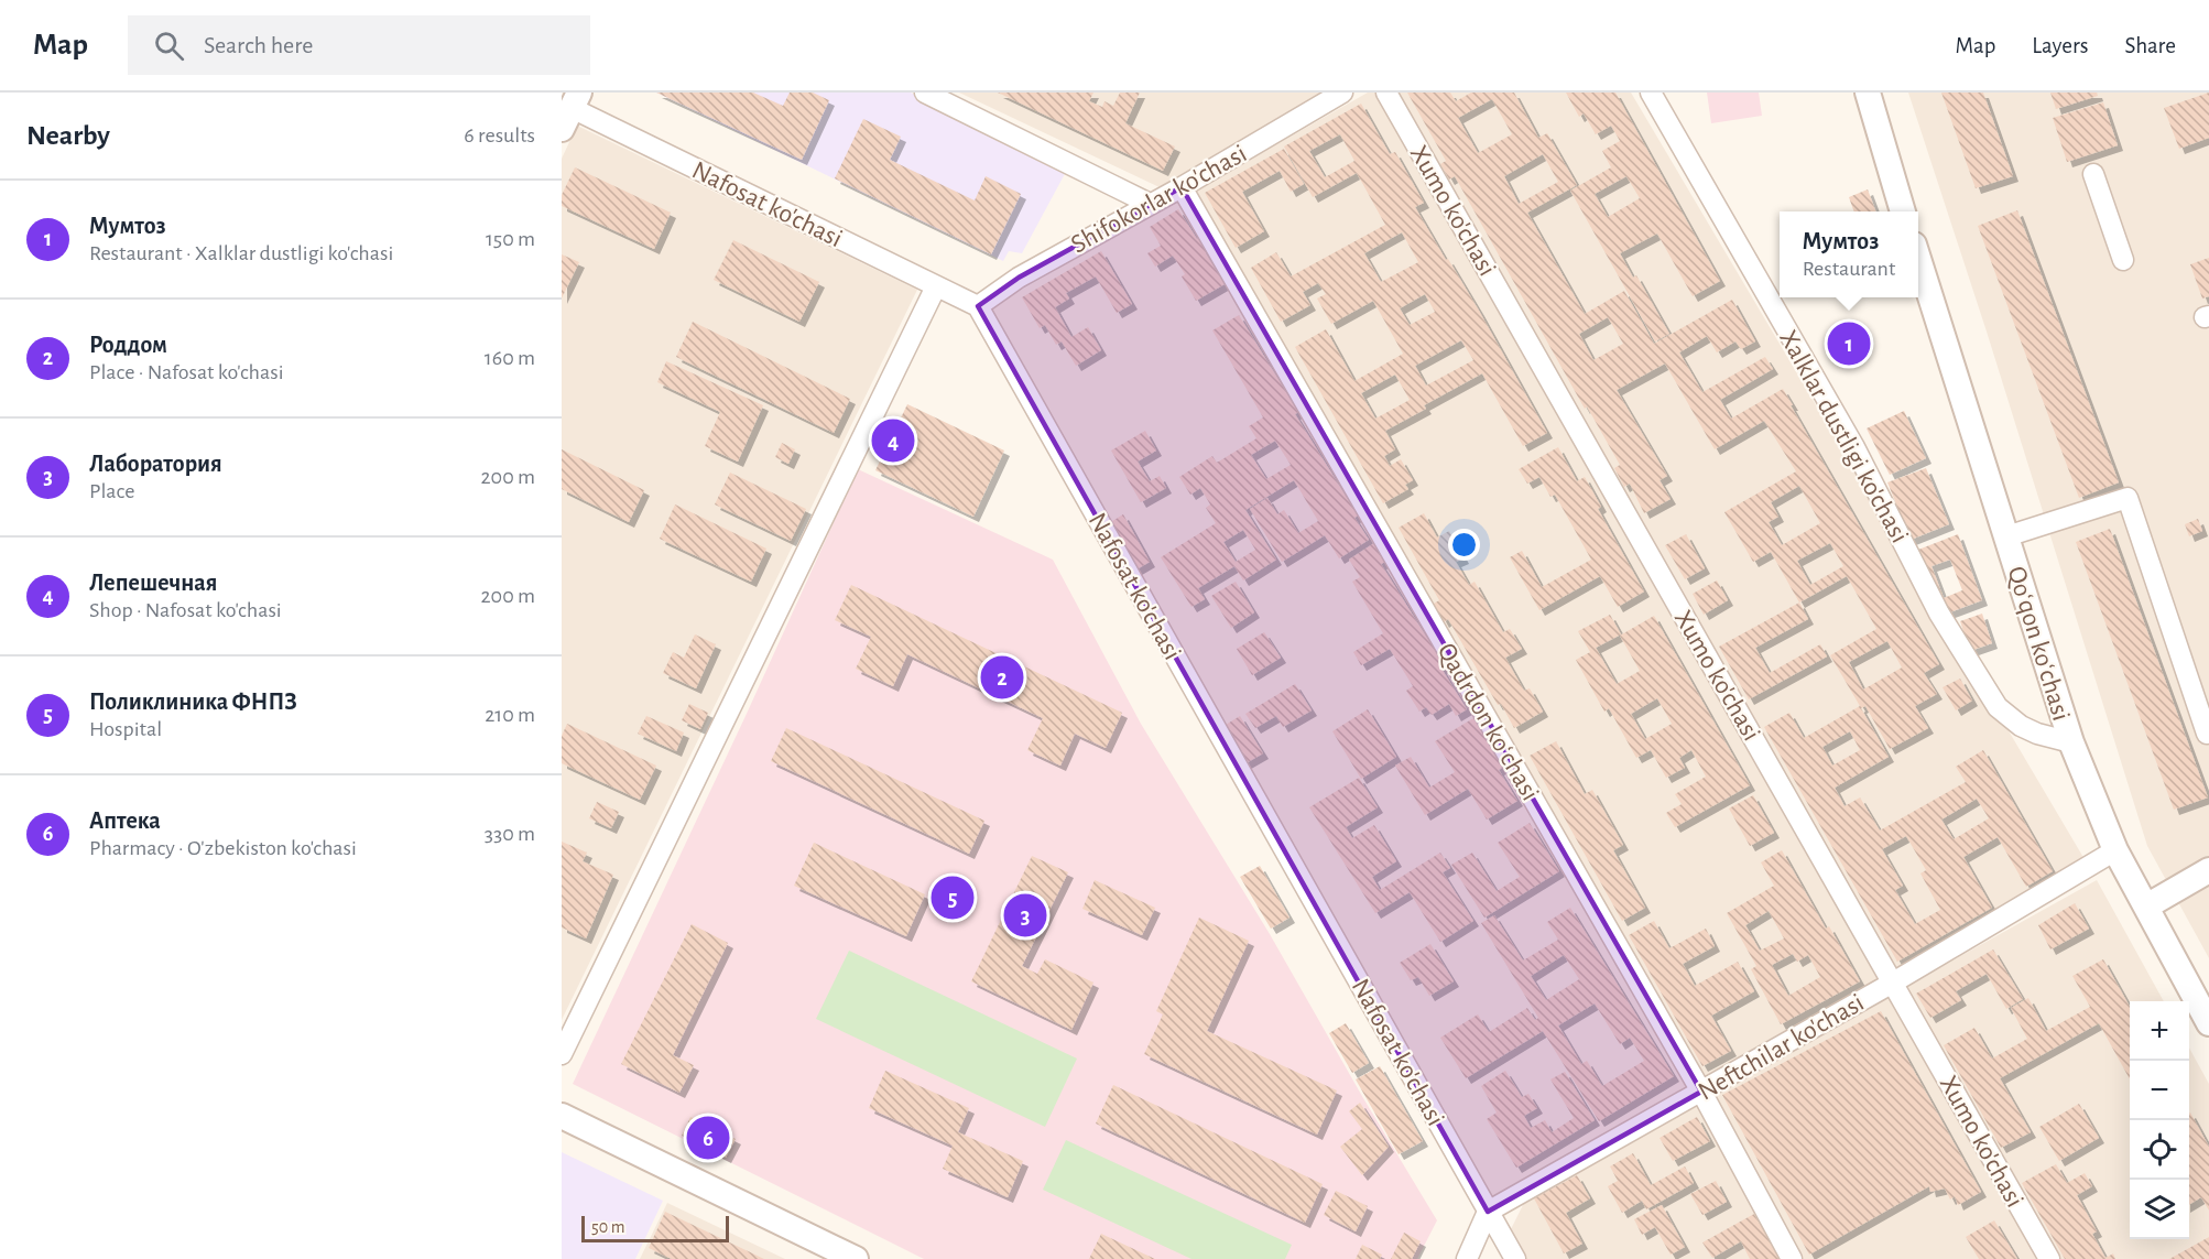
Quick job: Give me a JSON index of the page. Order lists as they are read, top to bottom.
{
  "streets": {
    "street": [
      "Shifokorlar ko'chasi",
      "Nafosat ko'chasi",
      "Xumo ko'chasi",
      "Xalklar dustligi ko'chasi",
      "Qoʻqon koʻchasi",
      "Qadrdon koʻchasi",
      "Neftchilar ko'chasi"
    ]
  },
  "crossings": [
    ["Shifokorlar ko'chasi", "Nafosat ko'chasi"],
    ["Shifokorlar ko'chasi", "Qadrdon koʻchasi"],
    ["Nafosat ko'chasi", "Neftchilar ko'chasi"],
    ["Xumo ko'chasi", "Neftchilar ko'chasi"],
    ["Xalklar dustligi ko'chasi", "Qoʻqon koʻchasi"],
    ["Qoʻqon koʻchasi", "Neftchilar ko'chasi"],
    ["Qadrdon koʻchasi", "Neftchilar ko'chasi"]
  ],
  "scale_bar": "50 m",
  "page": {
    "header": "Map",
    "search": "Search here",
    "nav": ["Map", "Layers", "Share"],
    "heading": ["Nearby", "6 results"],
    "list": [
      {
        "mark": "1",
        "name": "Mумтоз",
        "note": "Restaurant · Xalklar dustligi ko'chasi",
        "value": "150 m"
      },
      {
        "mark": "2",
        "name": "Роддом",
        "note": "Place · Nafosat ko'chasi",
        "value": "160 m"
      },
      {
        "mark": "3",
        "name": "Лаборатория",
        "note": "Place",
        "value": "200 m"
      },
      {
        "mark": "4",
        "name": "Лепешечная",
        "note": "Shop · Nafosat ko'chasi",
        "value": "200 m"
      },
      {
        "mark": "5",
        "name": "Поликлиника ФНПЗ",
        "note": "Hospital",
        "value": "210 m"
      },
      {
        "mark": "6",
        "name": "Аптека",
        "note": "Pharmacy · O'zbekiston ko'chasi",
        "value": "330 m"
      }
    ],
    "popup": ["Mумтоз", "Restaurant"],
    "pins": [
      "1",
      "4",
      "2",
      "5",
      "3",
      "6"
    ],
    "map_buttons": ["+", "−"],
    "scale": "50 m"
  }
}
